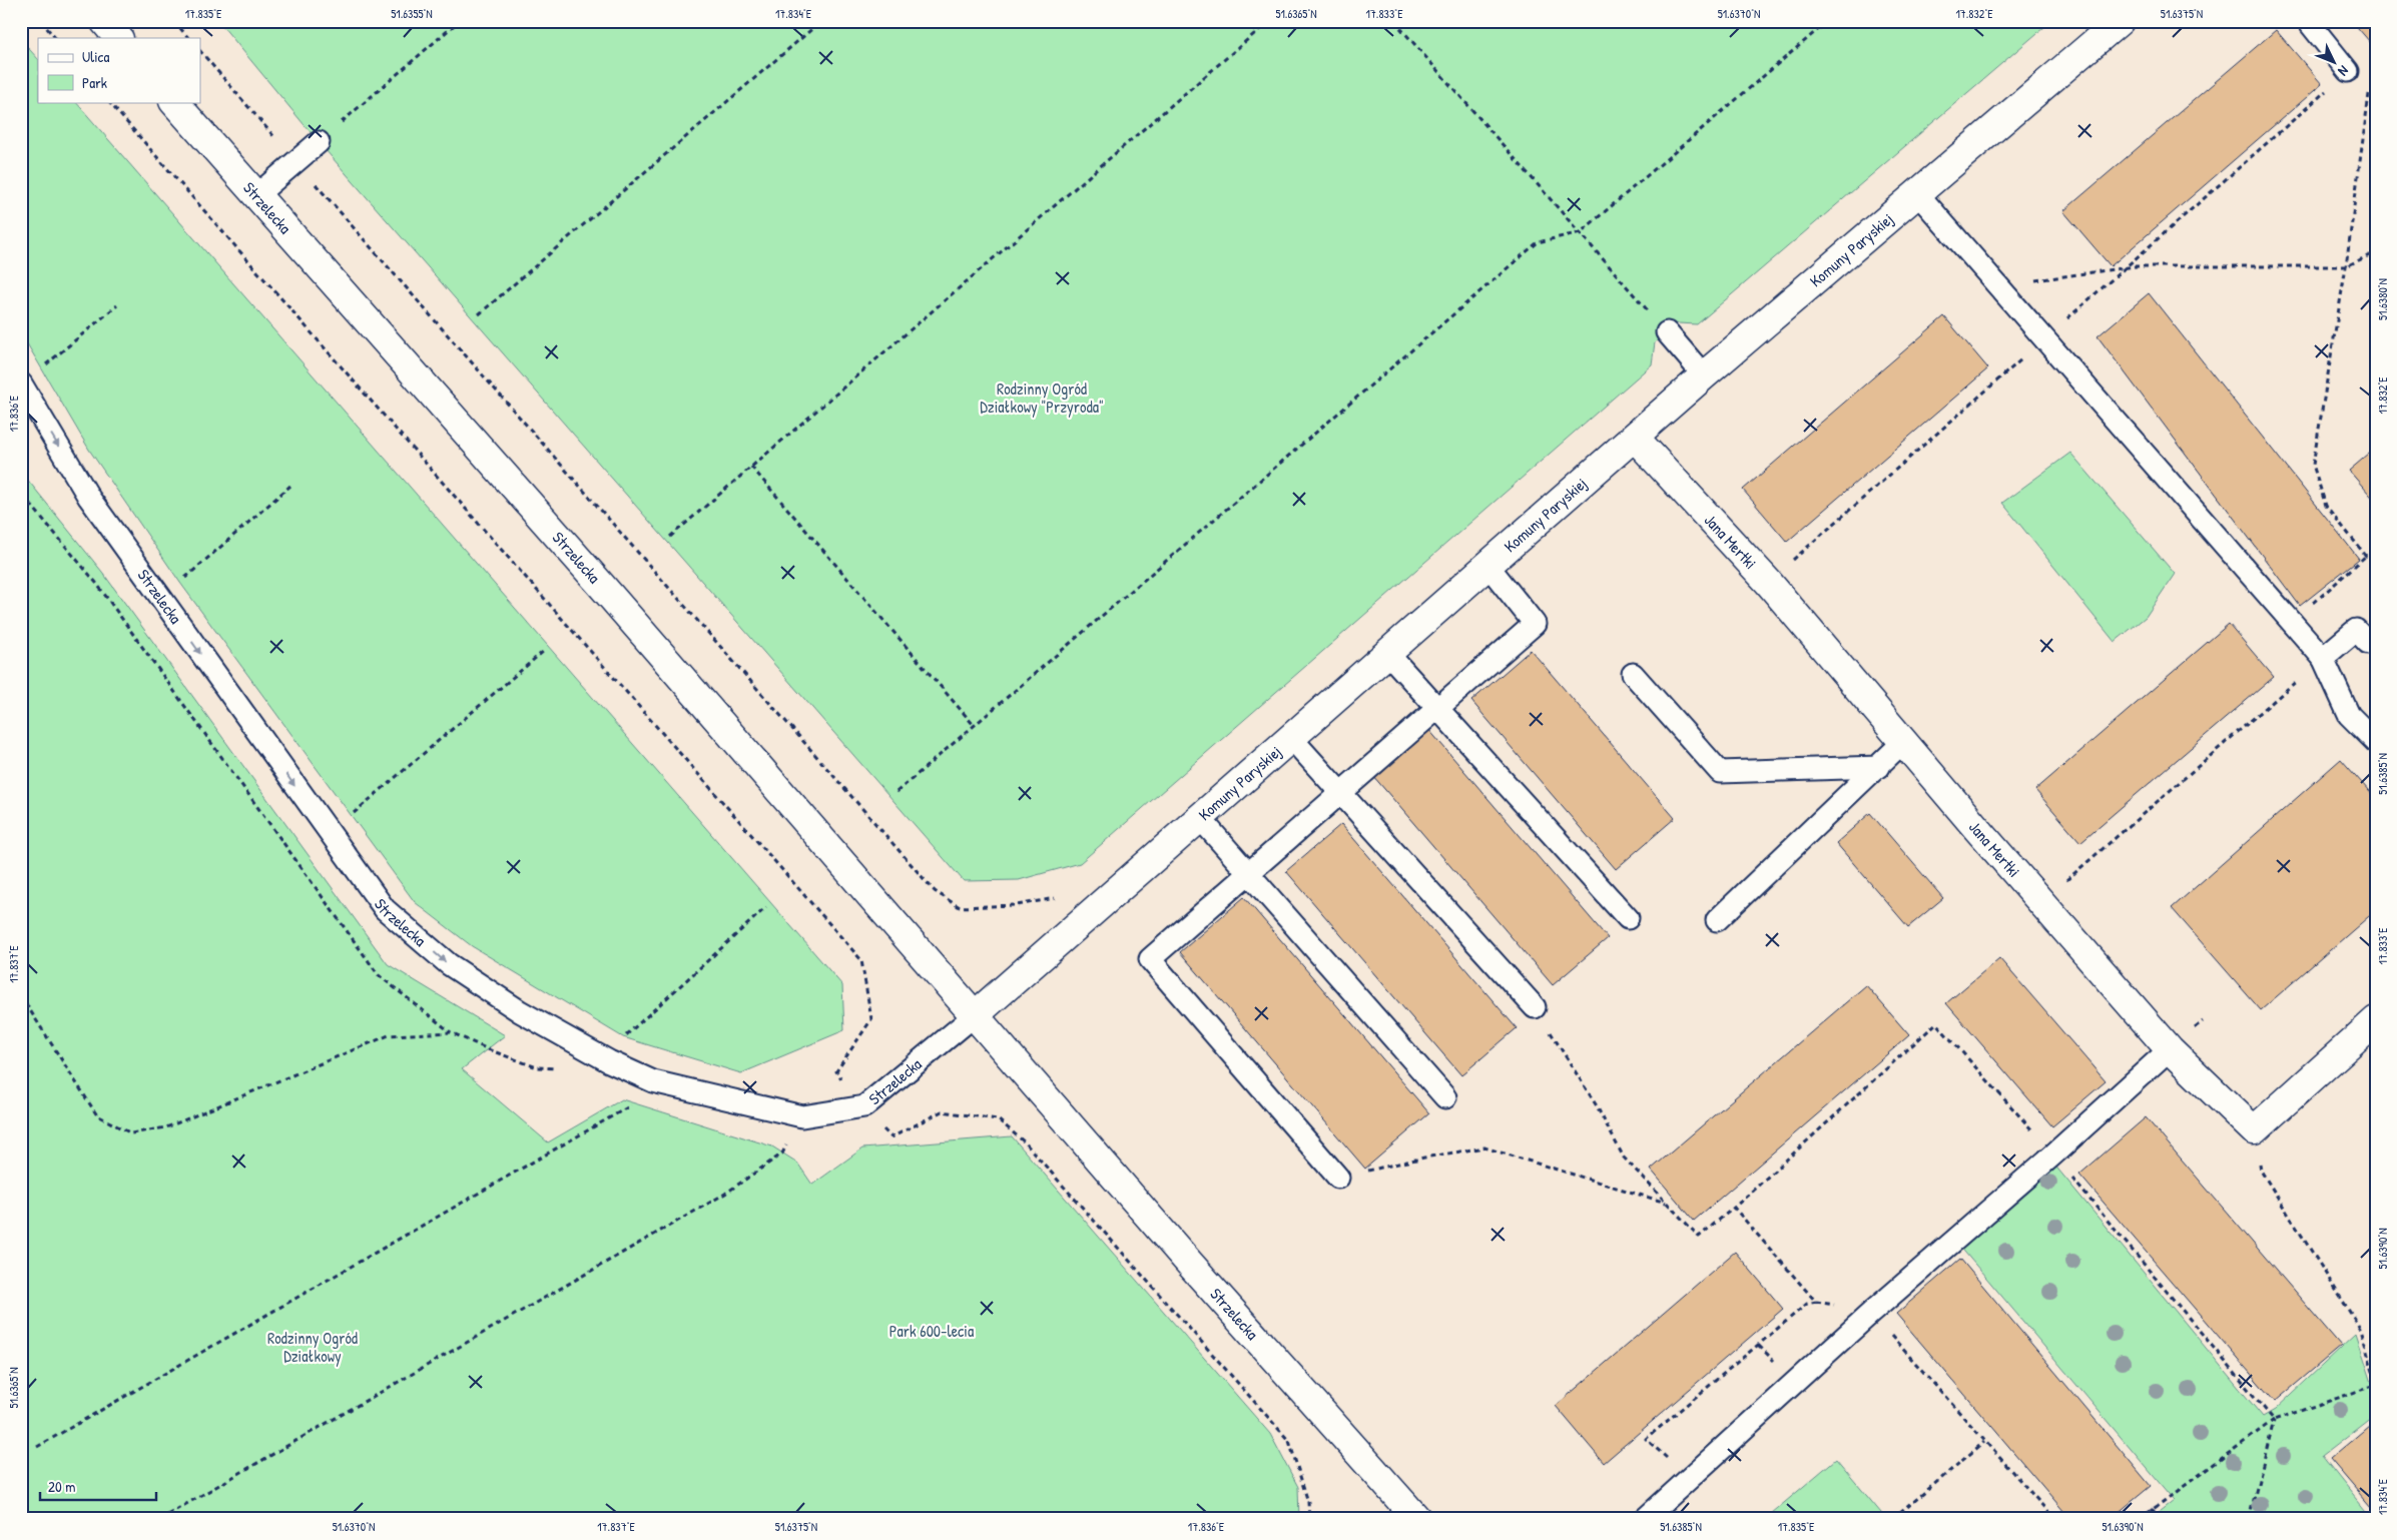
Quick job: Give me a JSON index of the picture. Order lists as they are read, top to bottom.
{
  "streets": {
    "street": ["Strzelecka", "Komuny Paryskiej", "Jana Mertki"]
  },
  "crossings": [
    ["Strzelecka", "Komuny Paryskiej"],
    ["Komuny Paryskiej", "Jana Mertki"]
  ],
  "parks": ["Rodzinny Ogród Działkowy \"Przyroda\"", "Park 600-lecia", "Rodzinny Ogród Działkowy"],
  "legend": ["Ulica", "Park"],
  "scale_bar": "20 m",
  "north": "bottom right",
  "coordinates": [
    "17.835°E",
    "51.6355°N",
    "17.834°E",
    "51.6365°N",
    "17.833°E",
    "51.6370°N",
    "17.832°E",
    "51.6375°N",
    "51.6380°N",
    "17.836°E",
    "51.6385°N",
    "17.837°E",
    "51.6390°N"
  ]
}
